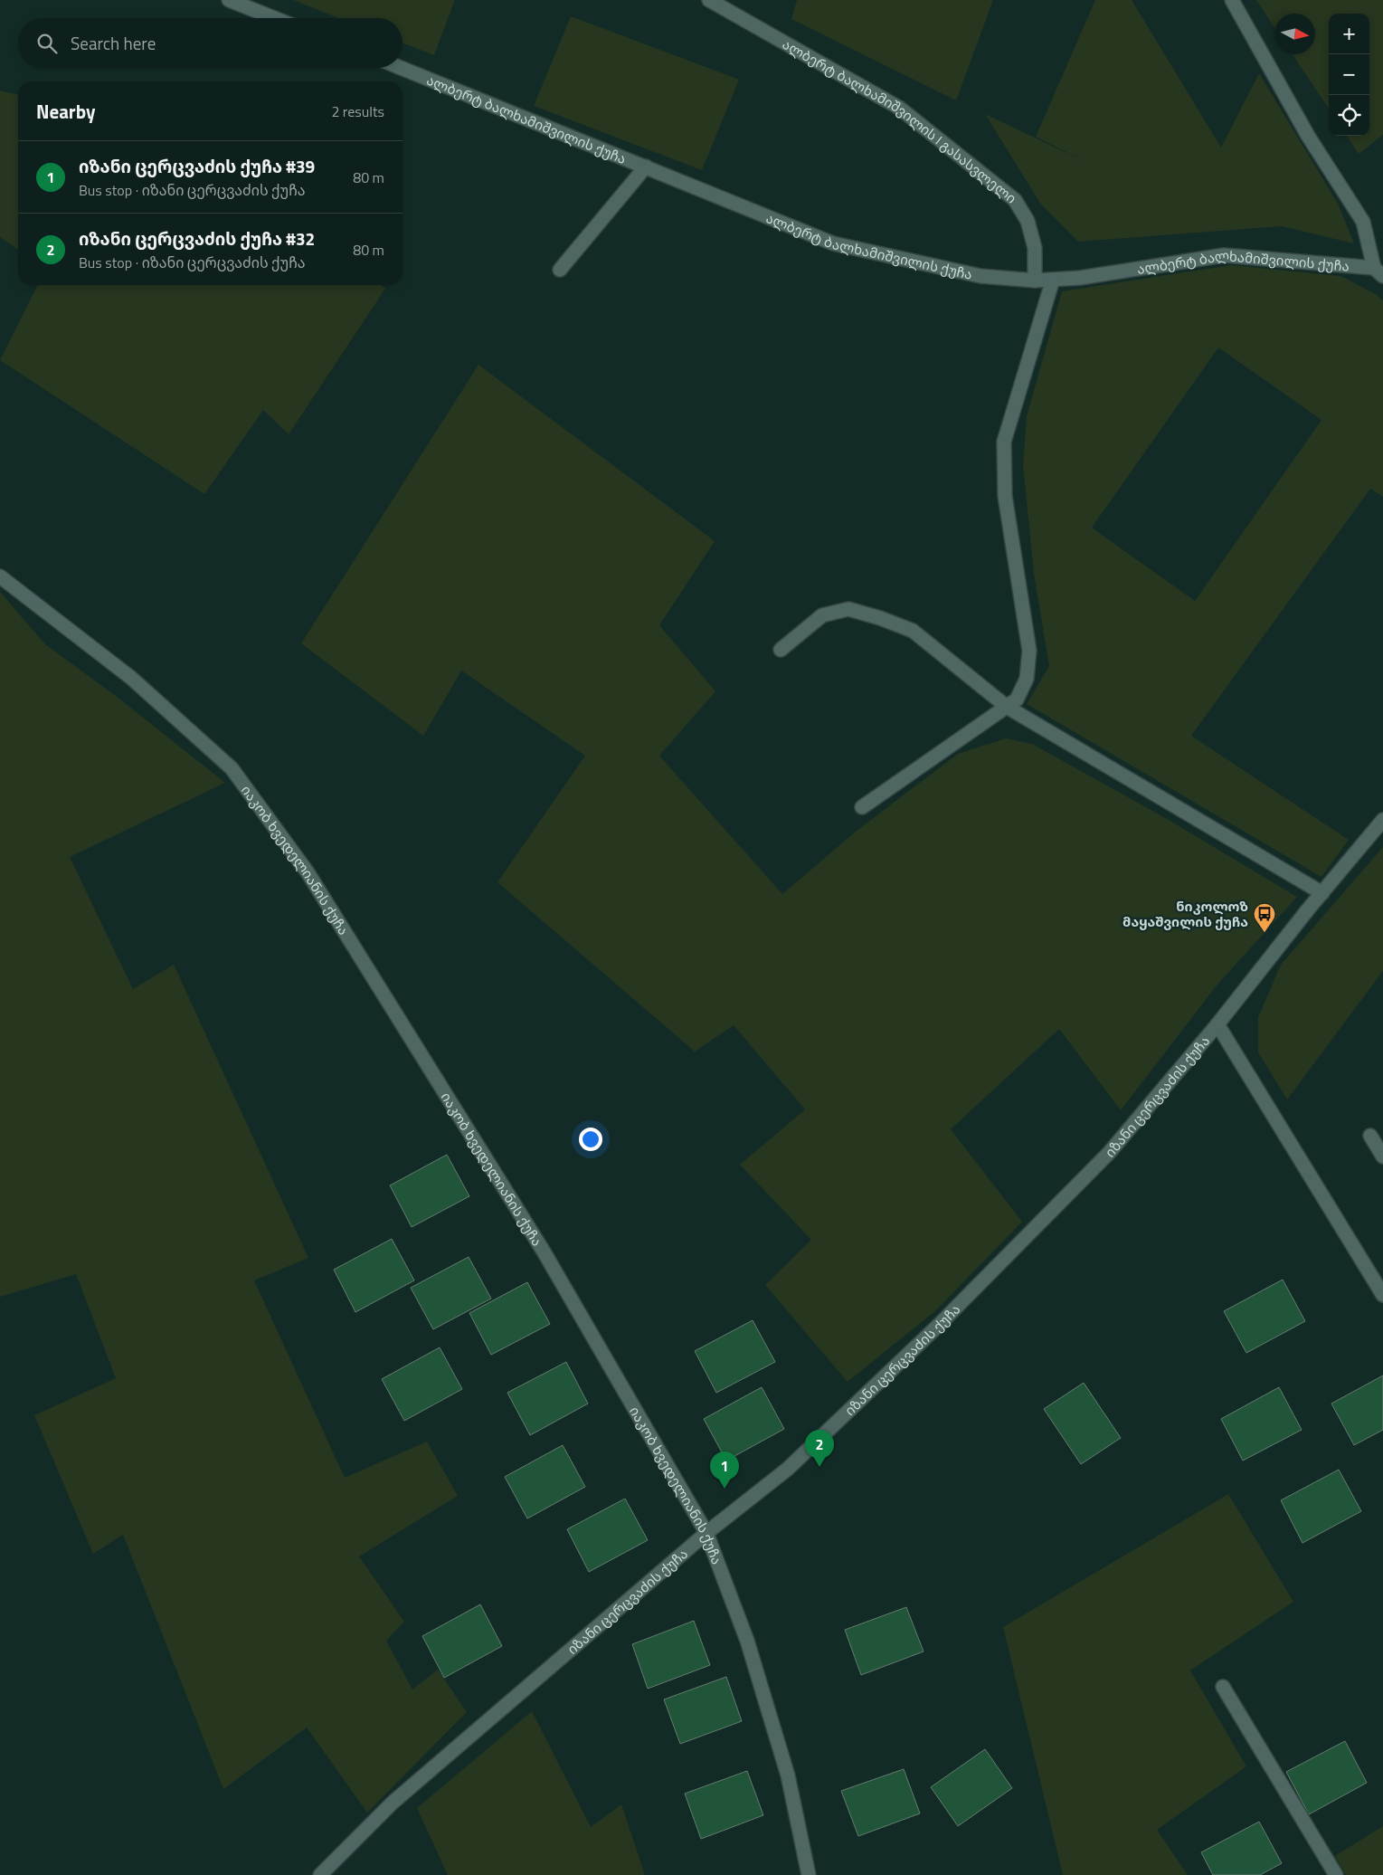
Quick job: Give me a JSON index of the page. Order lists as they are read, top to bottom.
{
  "streets": {
    "street": [
      "ალბერტ ბალხამიშვილის ქუჩა",
      "ალბერტ ბალხამიშვილის I გასასვლელი",
      "იაკობ ხვედელიანის ქუჩა",
      "იზანი ცერცვაძის ქუჩა"
    ]
  },
  "crossings": [
    ["ალბერტ ბალხამიშვილის ქუჩა", "ალბერტ ბალხამიშვილის I გასასვლელი"],
    ["იაკობ ხვედელიანის ქუჩა", "იზანი ცერცვაძის ქუჩა"]
  ],
  "places": {
    "bus stop": ["ნიკოლოზ მაყაშვილის ქუჩა"]
  },
  "north": "right",
  "page": {
    "map_buttons": ["+", "−"],
    "search": "Search here",
    "heading": ["Nearby", "2 results"],
    "list": [
      {
        "mark": "1",
        "name": "იზანი ცერცვაძის ქუჩა #39",
        "note": "Bus stop · იზანი ცერცვაძის ქუჩა",
        "value": "80 m"
      },
      {
        "mark": "2",
        "name": "იზანი ცერცვაძის ქუჩა #32",
        "note": "Bus stop · იზანი ცერცვაძის ქუჩა",
        "value": "80 m"
      }
    ],
    "pins": ["2", "1"]
  }
}
